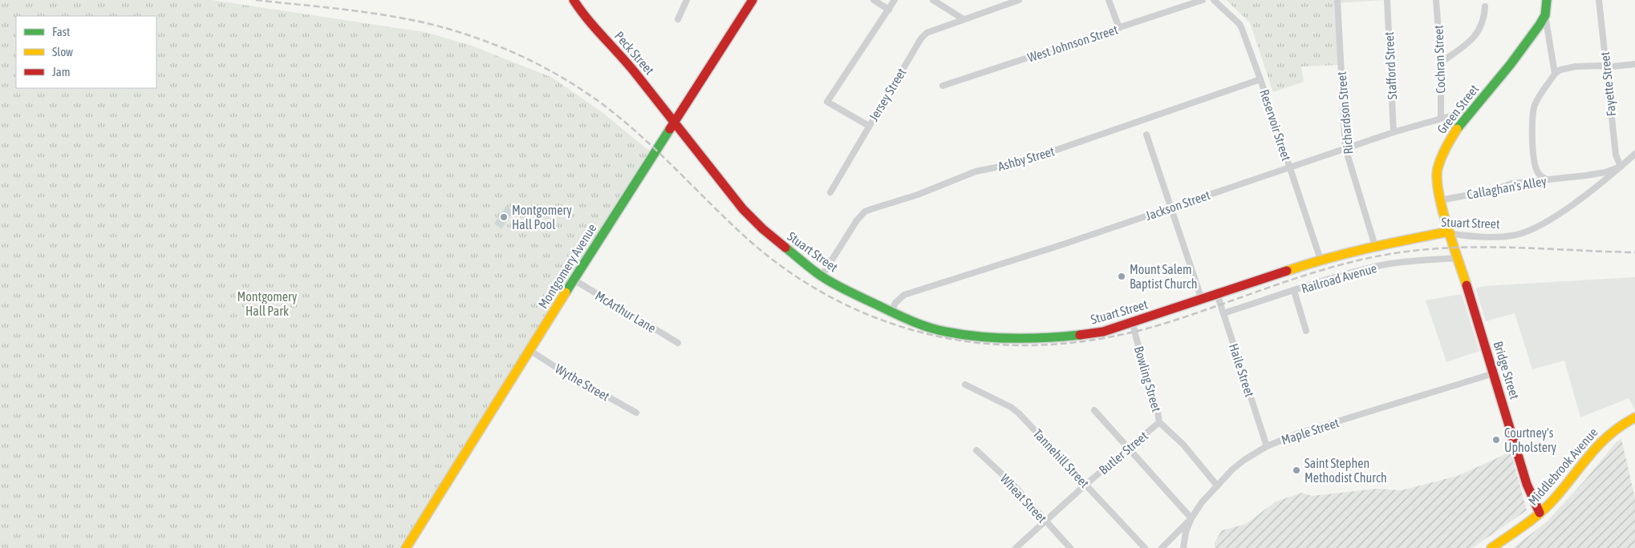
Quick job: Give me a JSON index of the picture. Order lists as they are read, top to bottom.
{
  "streets": {
    "street": [
      "West Johnson Street",
      "Peck Street",
      "Cochran Street",
      "Stafford Street",
      "Fayette Street",
      "Jersey Street",
      "Green Street",
      "Richardson Street",
      "Reservoir Street",
      "Ashby Street",
      "Callaghan's Alley",
      "Jackson Street",
      "Stuart Street",
      "Montgomery Avenue",
      "Railroad Avenue",
      "McArthur Lane",
      "Haile Street",
      "Bridge Street",
      "Bowling Street",
      "Wythe Street",
      "Maple Street",
      "Butler Street",
      "Tannehill Street",
      "Middlebrook Avenue",
      "Wheat Street"
    ]
  },
  "crossings": [
    ["Peck Street", "Stuart Street"],
    ["Peck Street", "Montgomery Avenue"],
    ["Cochran Street", "Jackson Street"],
    ["Stafford Street", "Jackson Street"],
    ["Fayette Street", "Callaghan's Alley"],
    ["Fayette Street", "Stuart Street"],
    ["Green Street", "Callaghan's Alley"],
    ["Green Street", "Jackson Street"],
    ["Green Street", "Stuart Street"],
    ["Green Street", "Bridge Street"],
    ["Richardson Street", "Jackson Street"],
    ["Richardson Street", "Stuart Street"],
    ["Reservoir Street", "Ashby Street"],
    ["Reservoir Street", "Jackson Street"],
    ["Reservoir Street", "Stuart Street"],
    ["Ashby Street", "Stuart Street"],
    ["Callaghan's Alley", "Stuart Street"],
    ["Jackson Street", "Stuart Street"],
    ["Stuart Street", "Montgomery Avenue"],
    ["Stuart Street", "Haile Street"],
    ["Stuart Street", "Bridge Street"],
    ["Stuart Street", "Bowling Street"],
    ["Montgomery Avenue", "McArthur Lane"],
    ["Montgomery Avenue", "Wythe Street"],
    ["Railroad Avenue", "Haile Street"],
    ["Railroad Avenue", "Bridge Street"],
    ["Haile Street", "Maple Street"],
    ["Bridge Street", "Maple Street"],
    ["Bridge Street", "Middlebrook Avenue"],
    ["Bowling Street", "Maple Street"],
    ["Bowling Street", "Butler Street"],
    ["Butler Street", "Tannehill Street"],
    ["Butler Street", "Wheat Street"]
  ],
  "parks": ["Montgomery Hall Park"],
  "places": [
    "Montgomery Hall Pool",
    "Mount Salem Baptist Church",
    "Courtney's Upholstery",
    "Saint Stephen Methodist Church"
  ],
  "legend": ["Fast", "Slow", "Jam"]
}
